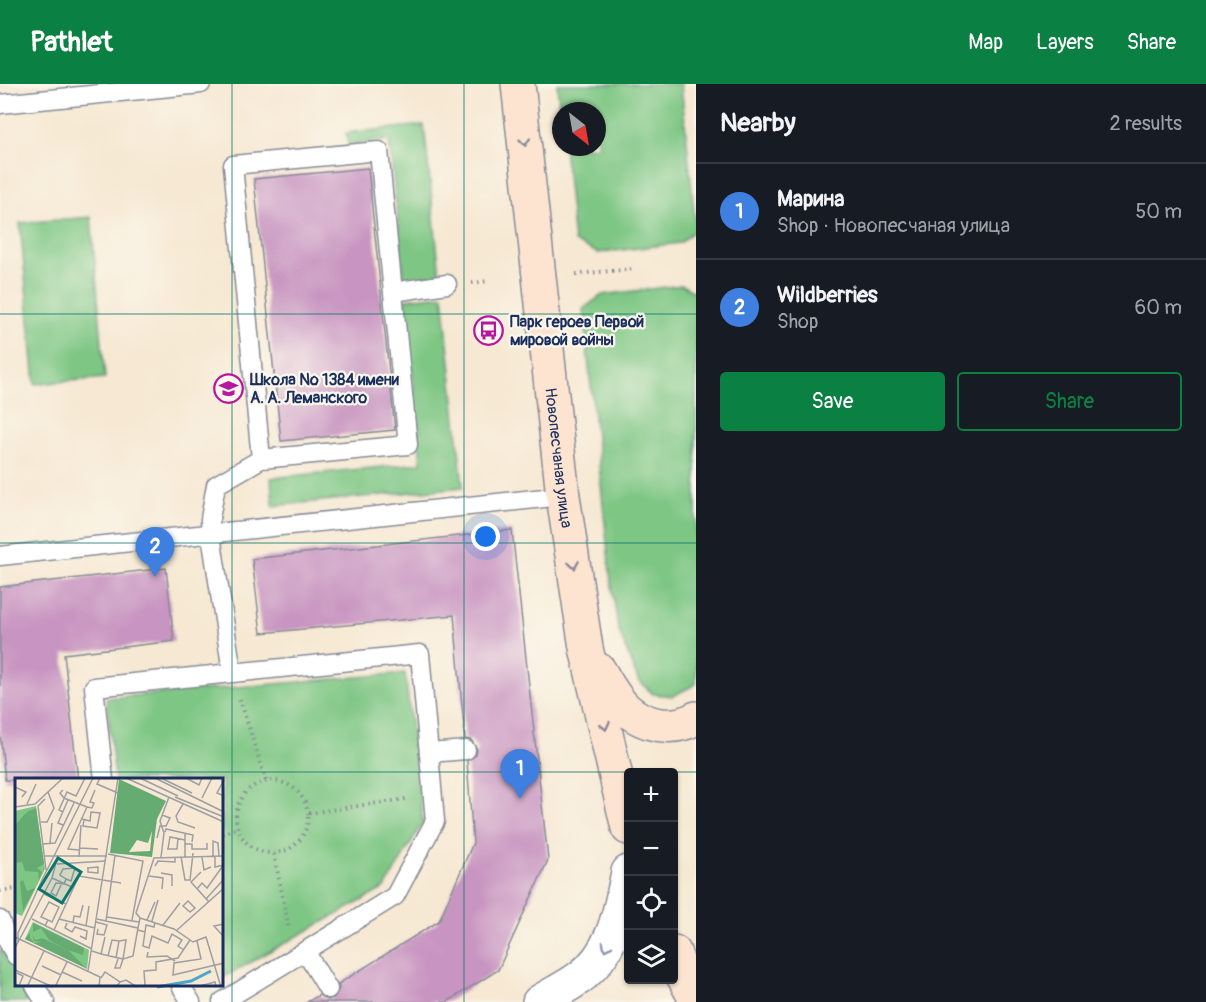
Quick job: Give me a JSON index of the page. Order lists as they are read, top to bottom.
{
  "streets": {
    "main road": ["Новопесчаная улица"]
  },
  "one_way": ["Новопесчаная улица"],
  "places": {
    "bus stop": ["Парк героев Первой мировой войны"],
    "school or university": ["Школа № 1384 имени А. А. Леманского"]
  },
  "north": "bottom right",
  "page": {
    "header": "Pathlet",
    "nav": ["Map", "Layers", "Share"],
    "heading": ["Nearby", "2 results"],
    "list": [
      {
        "mark": "1",
        "name": "Марина",
        "note": "Shop · Новопесчаная улица",
        "value": "50 m"
      },
      {
        "mark": "2",
        "name": "Wildberries",
        "note": "Shop",
        "value": "60 m"
      }
    ],
    "buttons": ["Save", "Share"],
    "pins": ["2", "1"],
    "map_buttons": ["+", "−"]
  }
}
